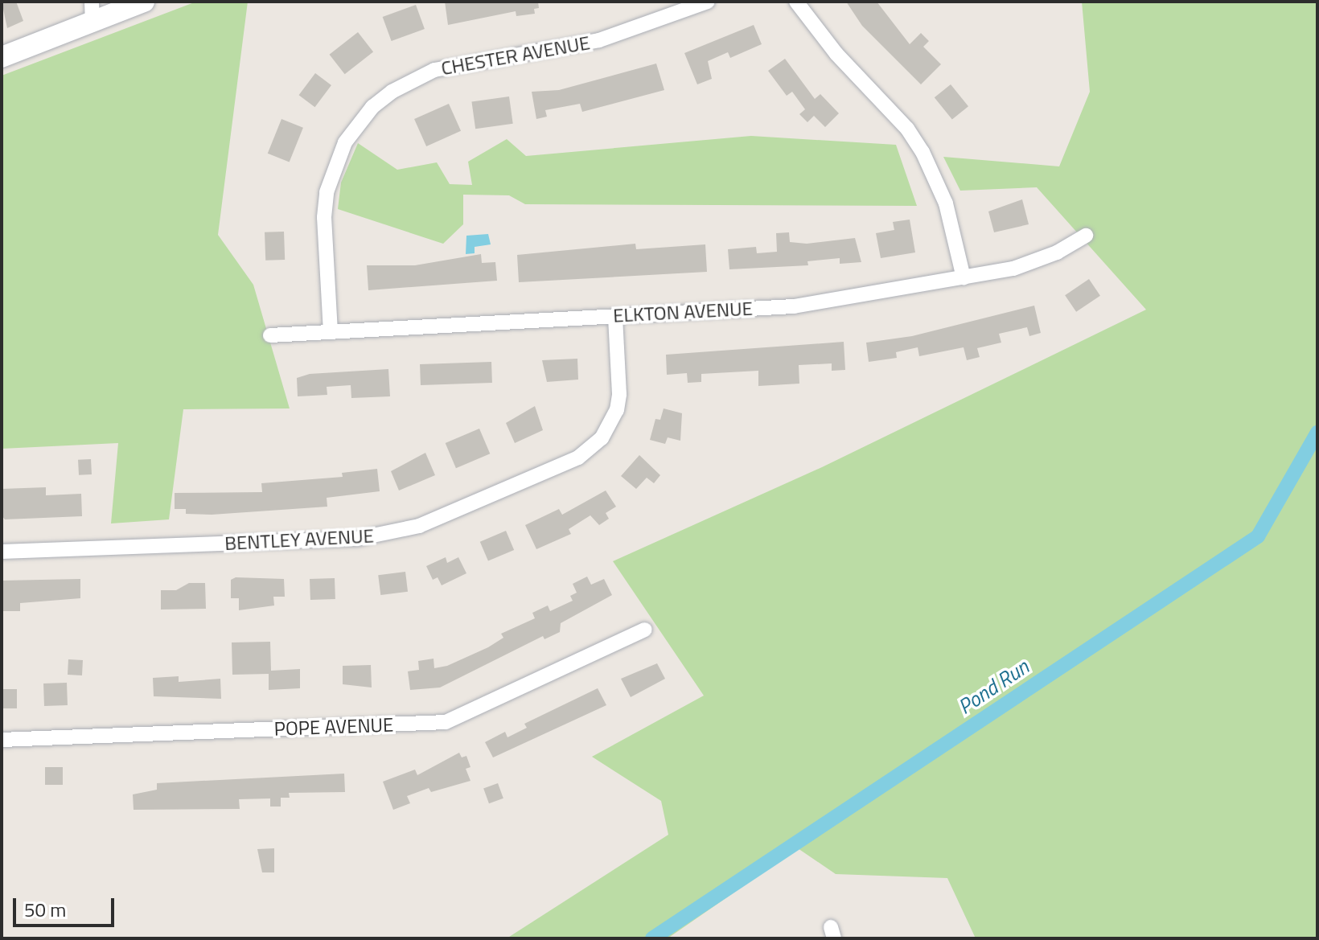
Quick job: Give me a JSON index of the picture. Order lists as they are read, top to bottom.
{
  "streets": {
    "street": [
      "CHESTER AVENUE",
      "ELKTON AVENUE",
      "BENTLEY AVENUE",
      "POPE AVENUE"
    ]
  },
  "crossings": [
    ["CHESTER AVENUE", "ELKTON AVENUE"],
    ["ELKTON AVENUE", "BENTLEY AVENUE"]
  ],
  "water": ["Pond Run"],
  "scale_bar": "50 m"
}
